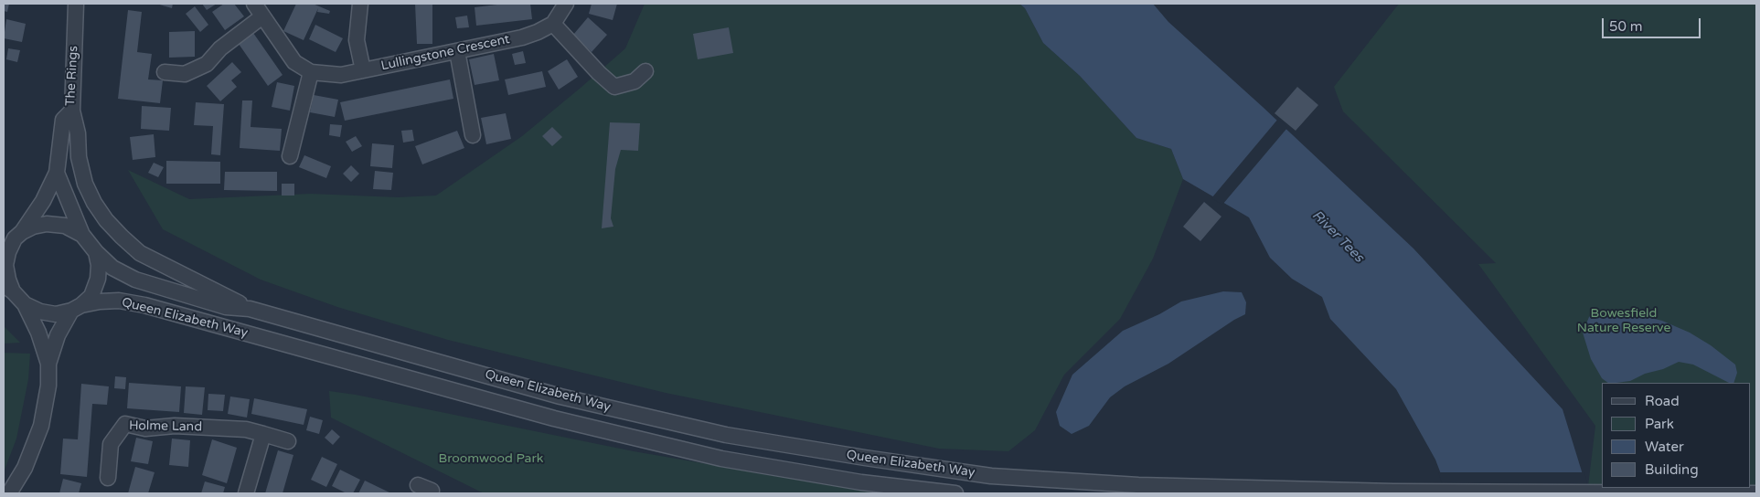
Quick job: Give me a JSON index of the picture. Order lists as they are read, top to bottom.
{
  "streets": {
    "street": [
      "Lullingstone Crescent",
      "The Rings",
      "Queen Elizabeth Way",
      "Holme Land"
    ]
  },
  "crossings": [
    ["The Rings", "Queen Elizabeth Way"]
  ],
  "water": ["River Tees"],
  "parks": ["Bowesfield Nature Reserve", "Broomwood Park"],
  "legend": [
    "Road",
    "Park",
    "Water",
    "Building"
  ],
  "scale_bar": "50 m"
}
